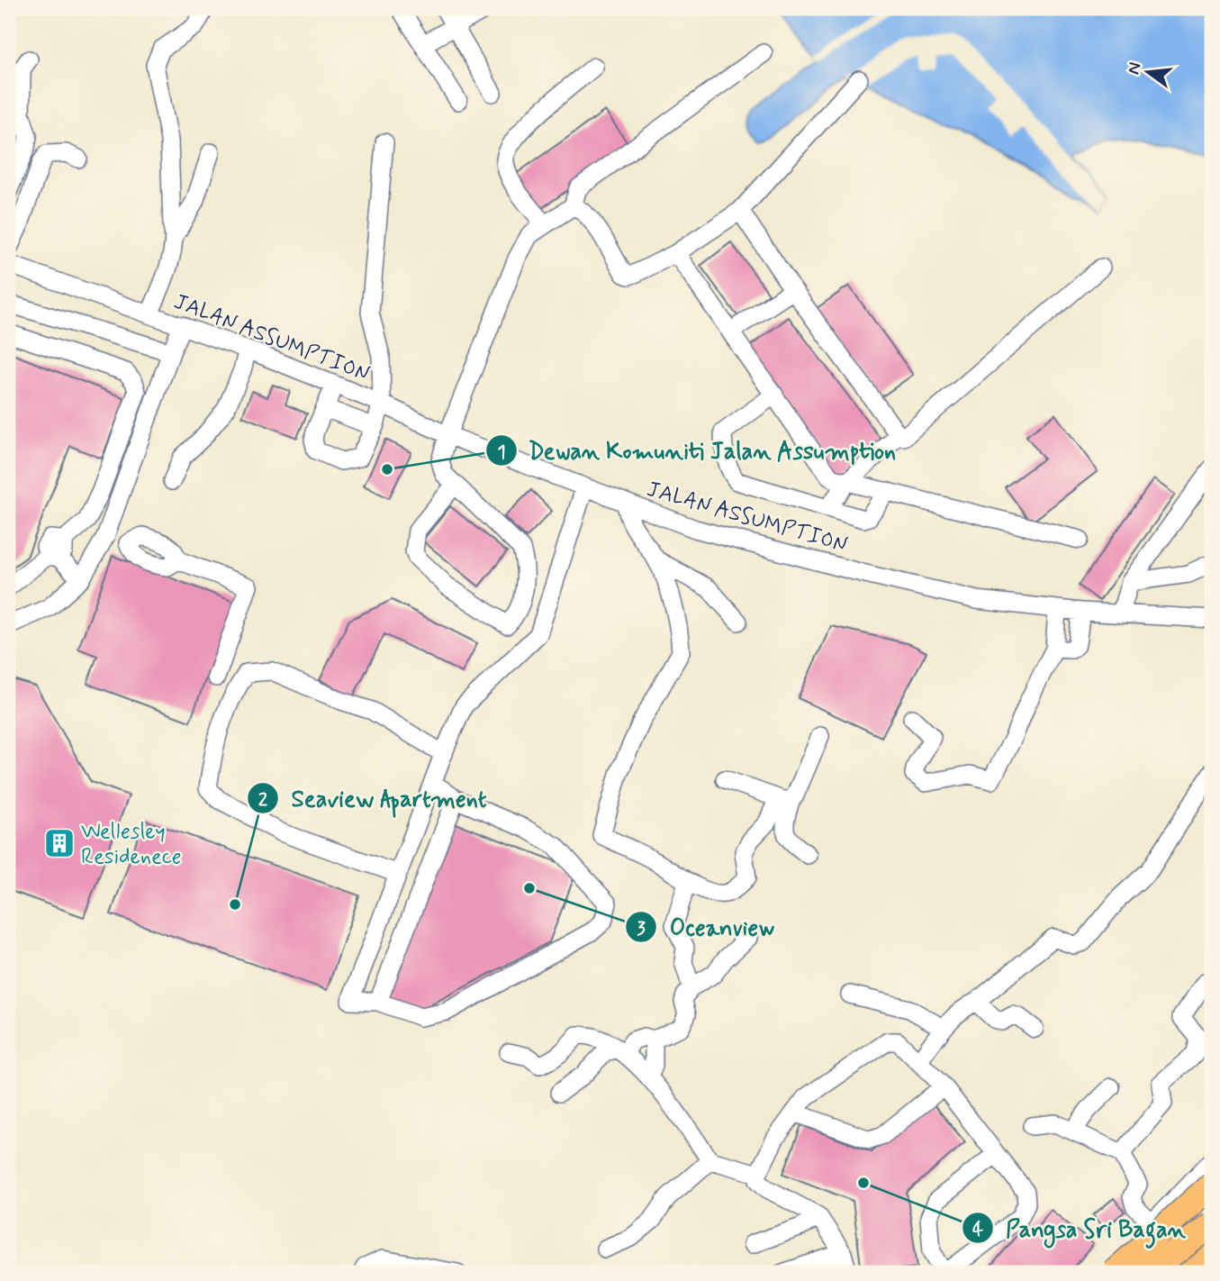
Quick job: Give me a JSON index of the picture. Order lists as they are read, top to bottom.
{
  "streets": {
    "street": ["JALAN ASSUMPTION"]
  },
  "places": {
    "other": [
      "Dewan Komuniti Jalan Assumption",
      "Oceanview",
      "Seaview Apartment",
      "Pangsa Sri Bagan"
    ],
    "building": ["Wellesley Residenece"]
  },
  "north": "left"
}
